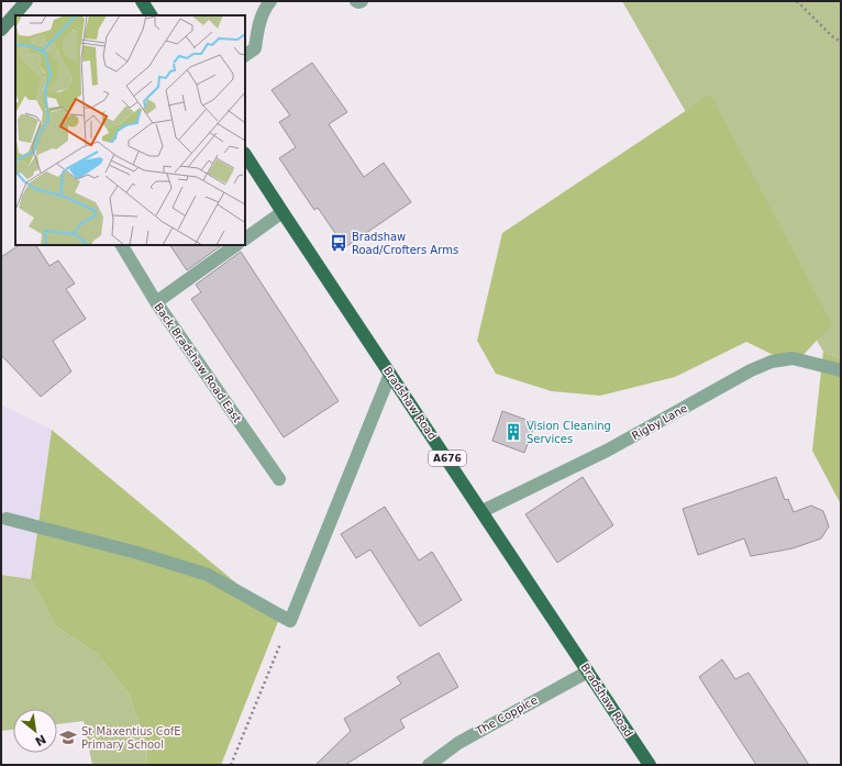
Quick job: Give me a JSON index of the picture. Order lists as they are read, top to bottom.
{
  "streets": {
    "main road": ["Bradshaw Road", "A676"],
    "street": ["Back Bradshaw Road East", "Rigby Lane", "The Coppice"]
  },
  "crossings": [
    ["Bradshaw Road", "Rigby Lane"],
    ["Bradshaw Road", "The Coppice"]
  ],
  "places": {
    "bus stop": ["Bradshaw Road/Crofters Arms"],
    "building": ["Vision Cleaning Services"],
    "school or university": ["St Maxentius CofE Primary School"]
  },
  "north": "bottom right"
}
